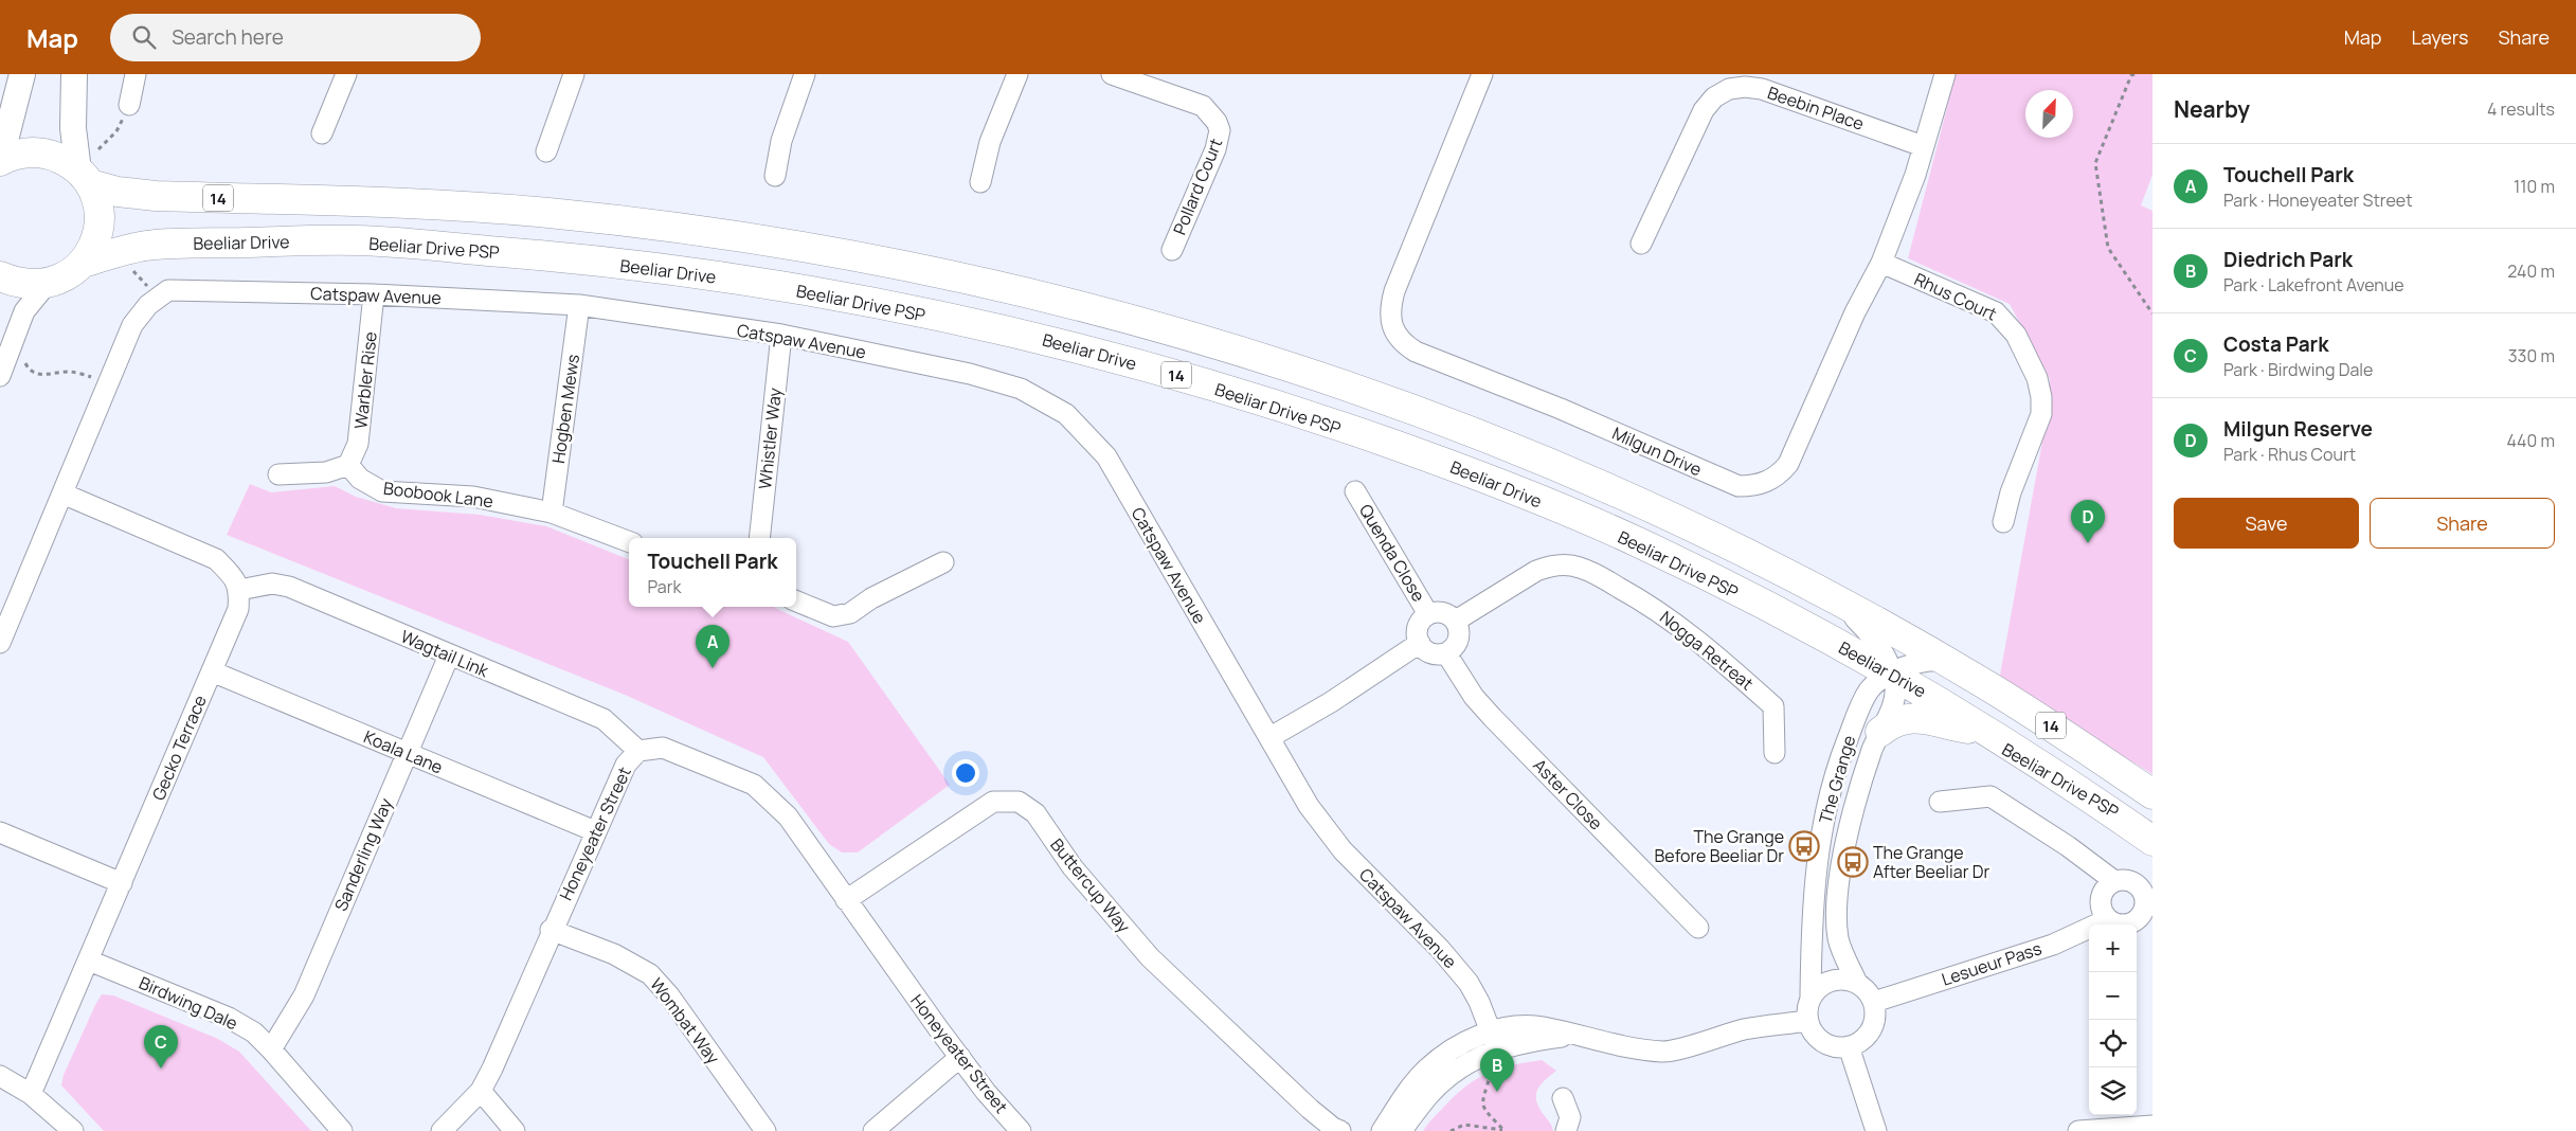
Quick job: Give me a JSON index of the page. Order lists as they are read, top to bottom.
{
  "streets": {
    "highway": ["14", "Beeliar Drive"],
    "street": [
      "Beebin Place",
      "Pollard Court",
      "Catspaw Avenue",
      "Rhus Court",
      "Warbler Rise",
      "Hogben Mews",
      "Whistler Way",
      "Milgun Drive",
      "Boobook Lane",
      "Quenda Close",
      "Nogga Retreat",
      "Wagtail Link",
      "Gecko Terrace",
      "Koala Lane",
      "The Grange",
      "Aster Close",
      "Honeyeater Street",
      "Sanderling Way",
      "Buttercup Way",
      "Lesueur Pass",
      "Birdwing Dale",
      "Wombat Way"
    ]
  },
  "crossings": [
    ["Beebin Place", "Milgun Drive"],
    ["14", "Beeliar Drive"],
    ["14", "The Grange"],
    ["Beeliar Drive", "The Grange"],
    ["Catspaw Avenue", "Warbler Rise"],
    ["Catspaw Avenue", "Hogben Mews"],
    ["Catspaw Avenue", "Whistler Way"],
    ["Rhus Court", "Milgun Drive"],
    ["Warbler Rise", "Boobook Lane"],
    ["Hogben Mews", "Boobook Lane"],
    ["Quenda Close", "Nogga Retreat"],
    ["Quenda Close", "Aster Close"],
    ["Nogga Retreat", "Aster Close"],
    ["Wagtail Link", "Gecko Terrace"],
    ["Wagtail Link", "Honeyeater Street"],
    ["Wagtail Link", "Sanderling Way"],
    ["Gecko Terrace", "Koala Lane"],
    ["Gecko Terrace", "Birdwing Dale"],
    ["Koala Lane", "Honeyeater Street"],
    ["Koala Lane", "Sanderling Way"],
    ["The Grange", "Lesueur Pass"],
    ["Honeyeater Street", "Buttercup Way"],
    ["Honeyeater Street", "Wombat Way"],
    ["Sanderling Way", "Birdwing Dale"]
  ],
  "places": {
    "bus stop": ["The Grange Before Beeliar Dr", "The Grange After Beeliar Dr"]
  },
  "north": "top right",
  "page": {
    "header": "Map",
    "search": "Search here",
    "nav": ["Map", "Layers", "Share"],
    "heading": ["Nearby", "4 results"],
    "list": [
      {
        "mark": "A",
        "name": "Touchell Park",
        "note": "Park · Honeyeater Street",
        "value": "110 m"
      },
      {
        "mark": "B",
        "name": "Diedrich Park",
        "note": "Park · Lakefront Avenue",
        "value": "240 m"
      },
      {
        "mark": "C",
        "name": "Costa Park",
        "note": "Park · Birdwing Dale",
        "value": "330 m"
      },
      {
        "mark": "D",
        "name": "Milgun Reserve",
        "note": "Park · Rhus Court",
        "value": "440 m"
      }
    ],
    "buttons": ["Save", "Share"],
    "pins": [
      "D",
      "A",
      "C",
      "B"
    ],
    "popup": ["Touchell Park", "Park"],
    "map_buttons": ["+", "−"]
  }
}
